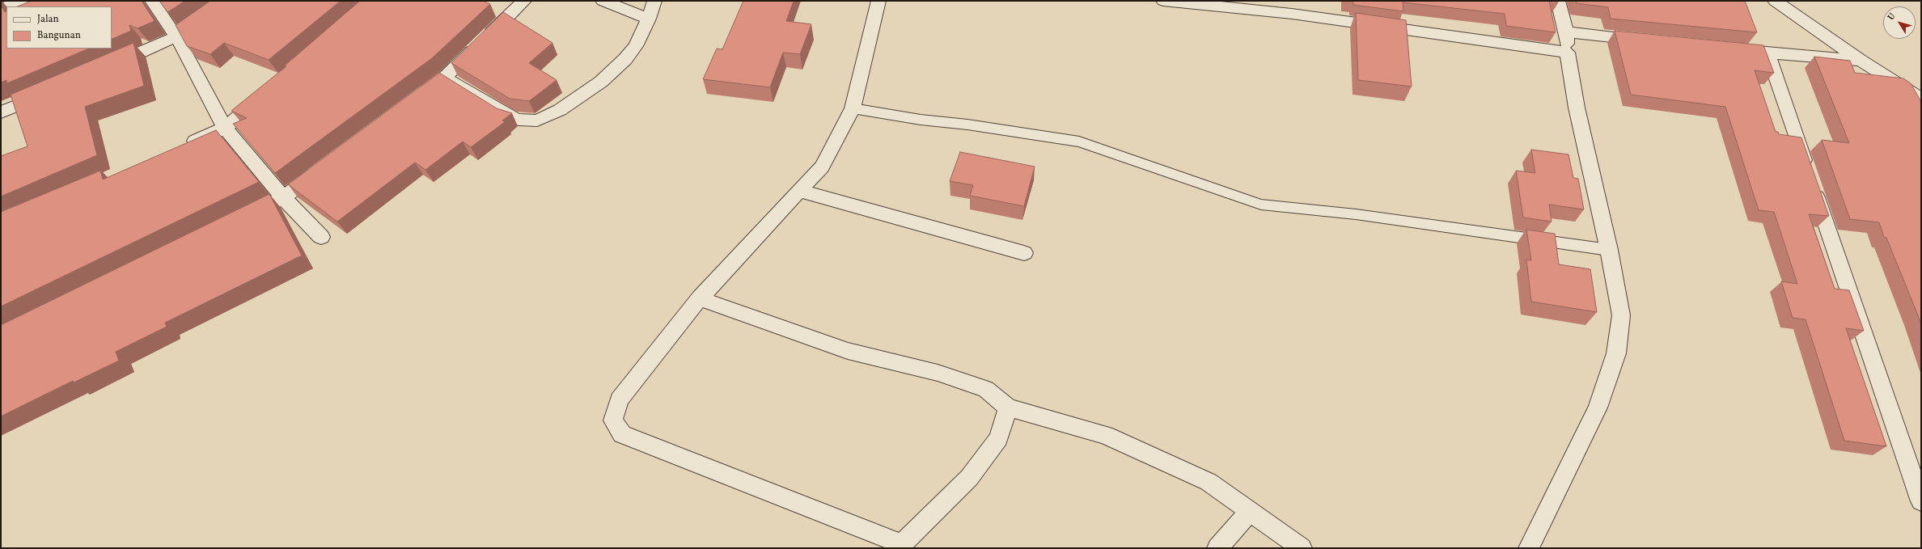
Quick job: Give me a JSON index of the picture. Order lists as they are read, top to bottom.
{
  "legend": ["Jalan", "Bangunan"],
  "north": "top left"
}
